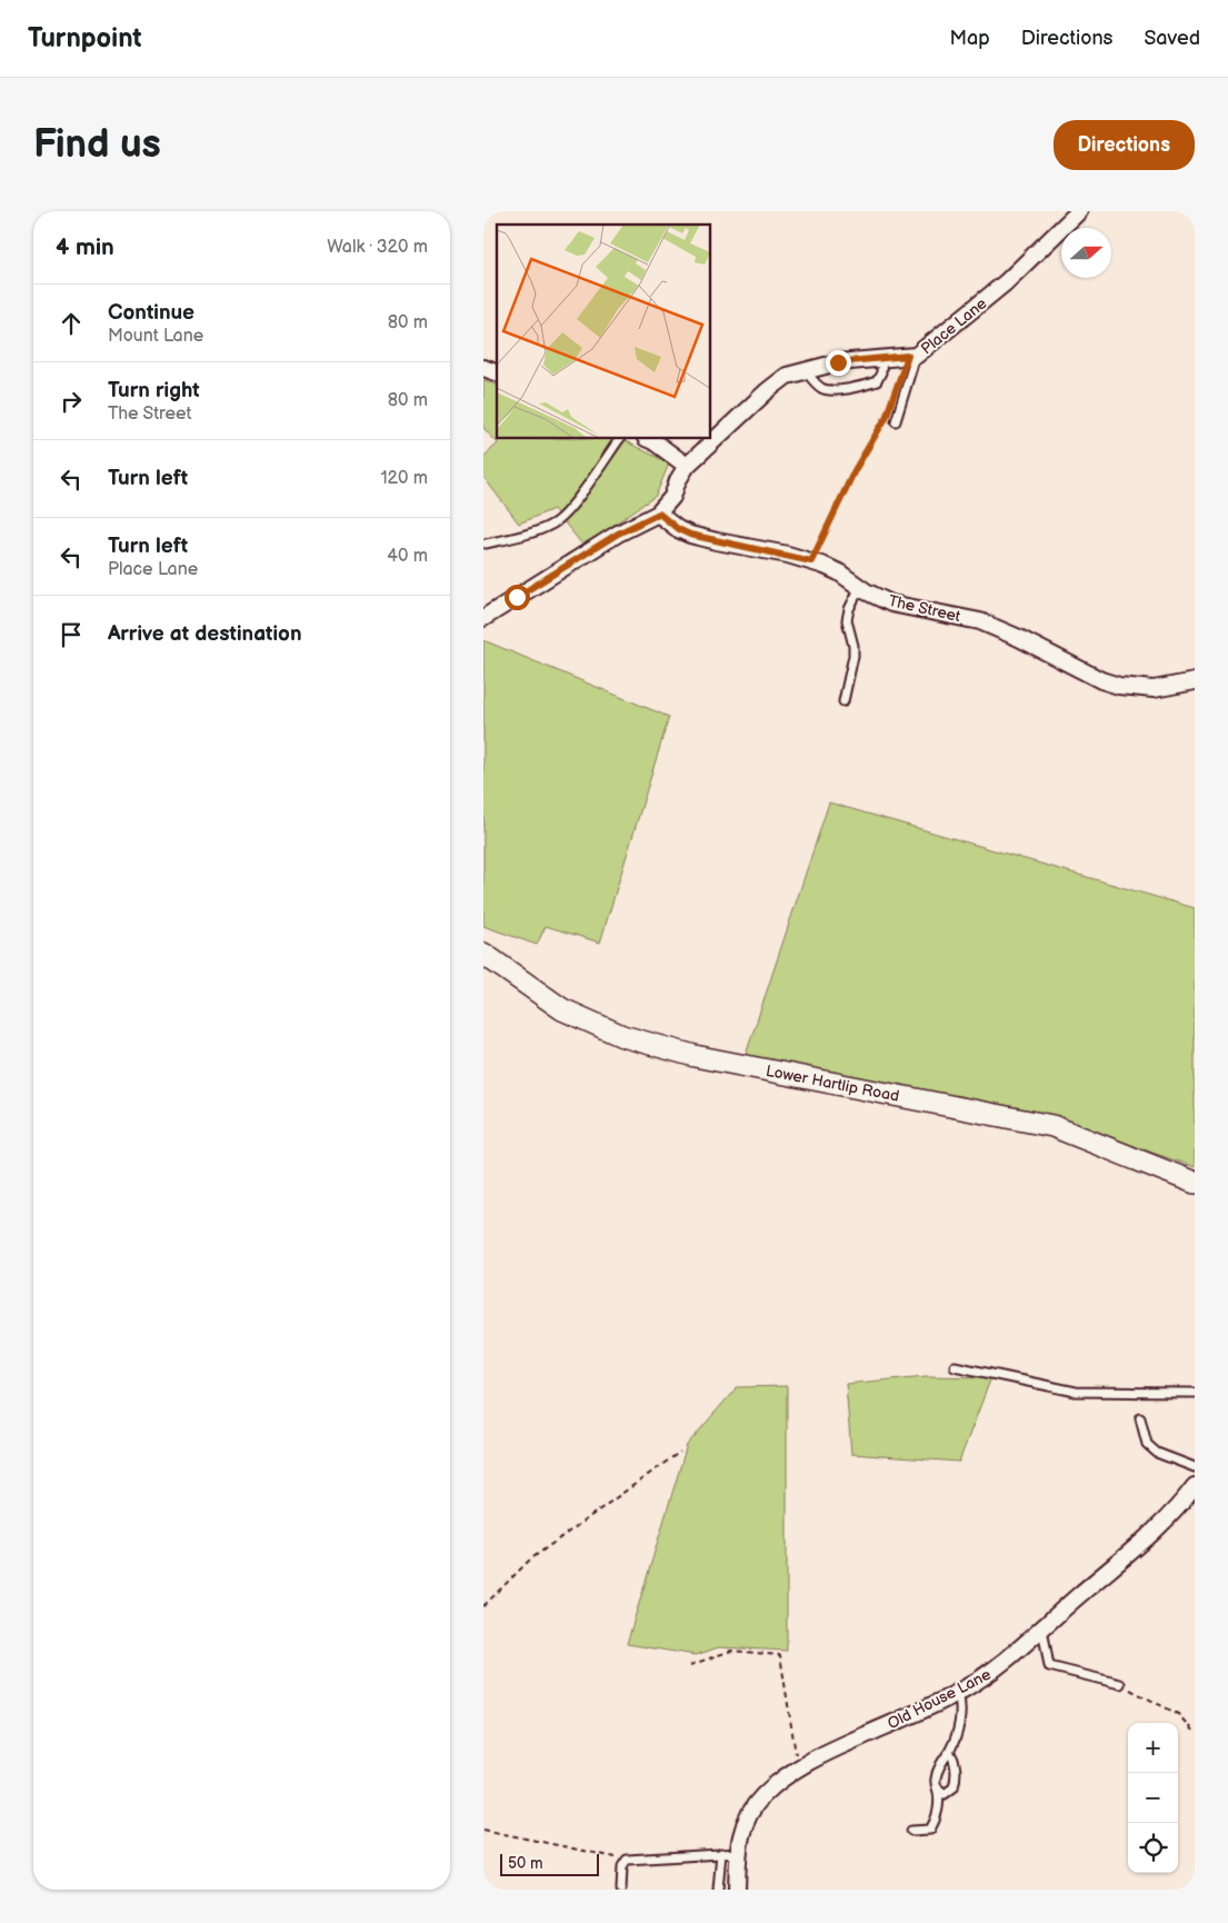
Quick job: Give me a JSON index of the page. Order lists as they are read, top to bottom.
{
  "streets": {
    "street": [
      "Place Lane",
      "The Street",
      "Lower Hartlip Road",
      "Old House Lane"
    ]
  },
  "crossings": [
    ["Place Lane", "The Street"]
  ],
  "scale_bar": "50 m",
  "north": "right",
  "page": {
    "header": "Turnpoint",
    "nav": ["Map", "Directions", "Saved"],
    "buttons": "Directions",
    "title": "Find us",
    "heading": ["4 min", "Walk · 320 m"],
    "list": [
      ["Continue", "Mount Lane", "80 m"],
      ["Turn right", "The Street", "80 m"],
      ["Turn left", "120 m"],
      ["Turn left", "Place Lane", "40 m"],
      "Arrive at destination"
    ],
    "map_buttons": ["+", "−"],
    "scale": "50 m"
  }
}
